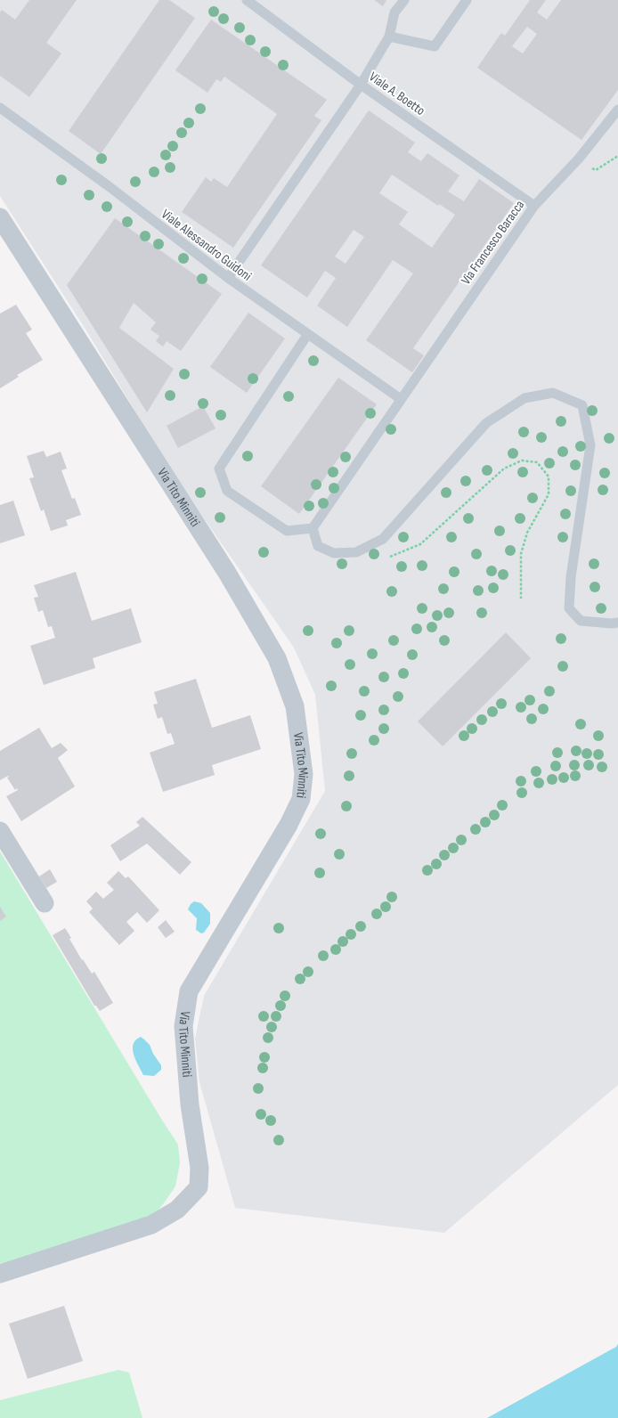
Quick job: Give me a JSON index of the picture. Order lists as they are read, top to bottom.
{
  "streets": {
    "street": ["Via Tito Minniti"],
    "lane": ["Viale A. Boetto", "Via Francesco Baracca", "Viale Alessandro Guidoni"]
  },
  "crossings": [
    ["Viale A. Boetto", "Via Francesco Baracca"],
    ["Via Francesco Baracca", "Viale Alessandro Guidoni"]
  ]
}
